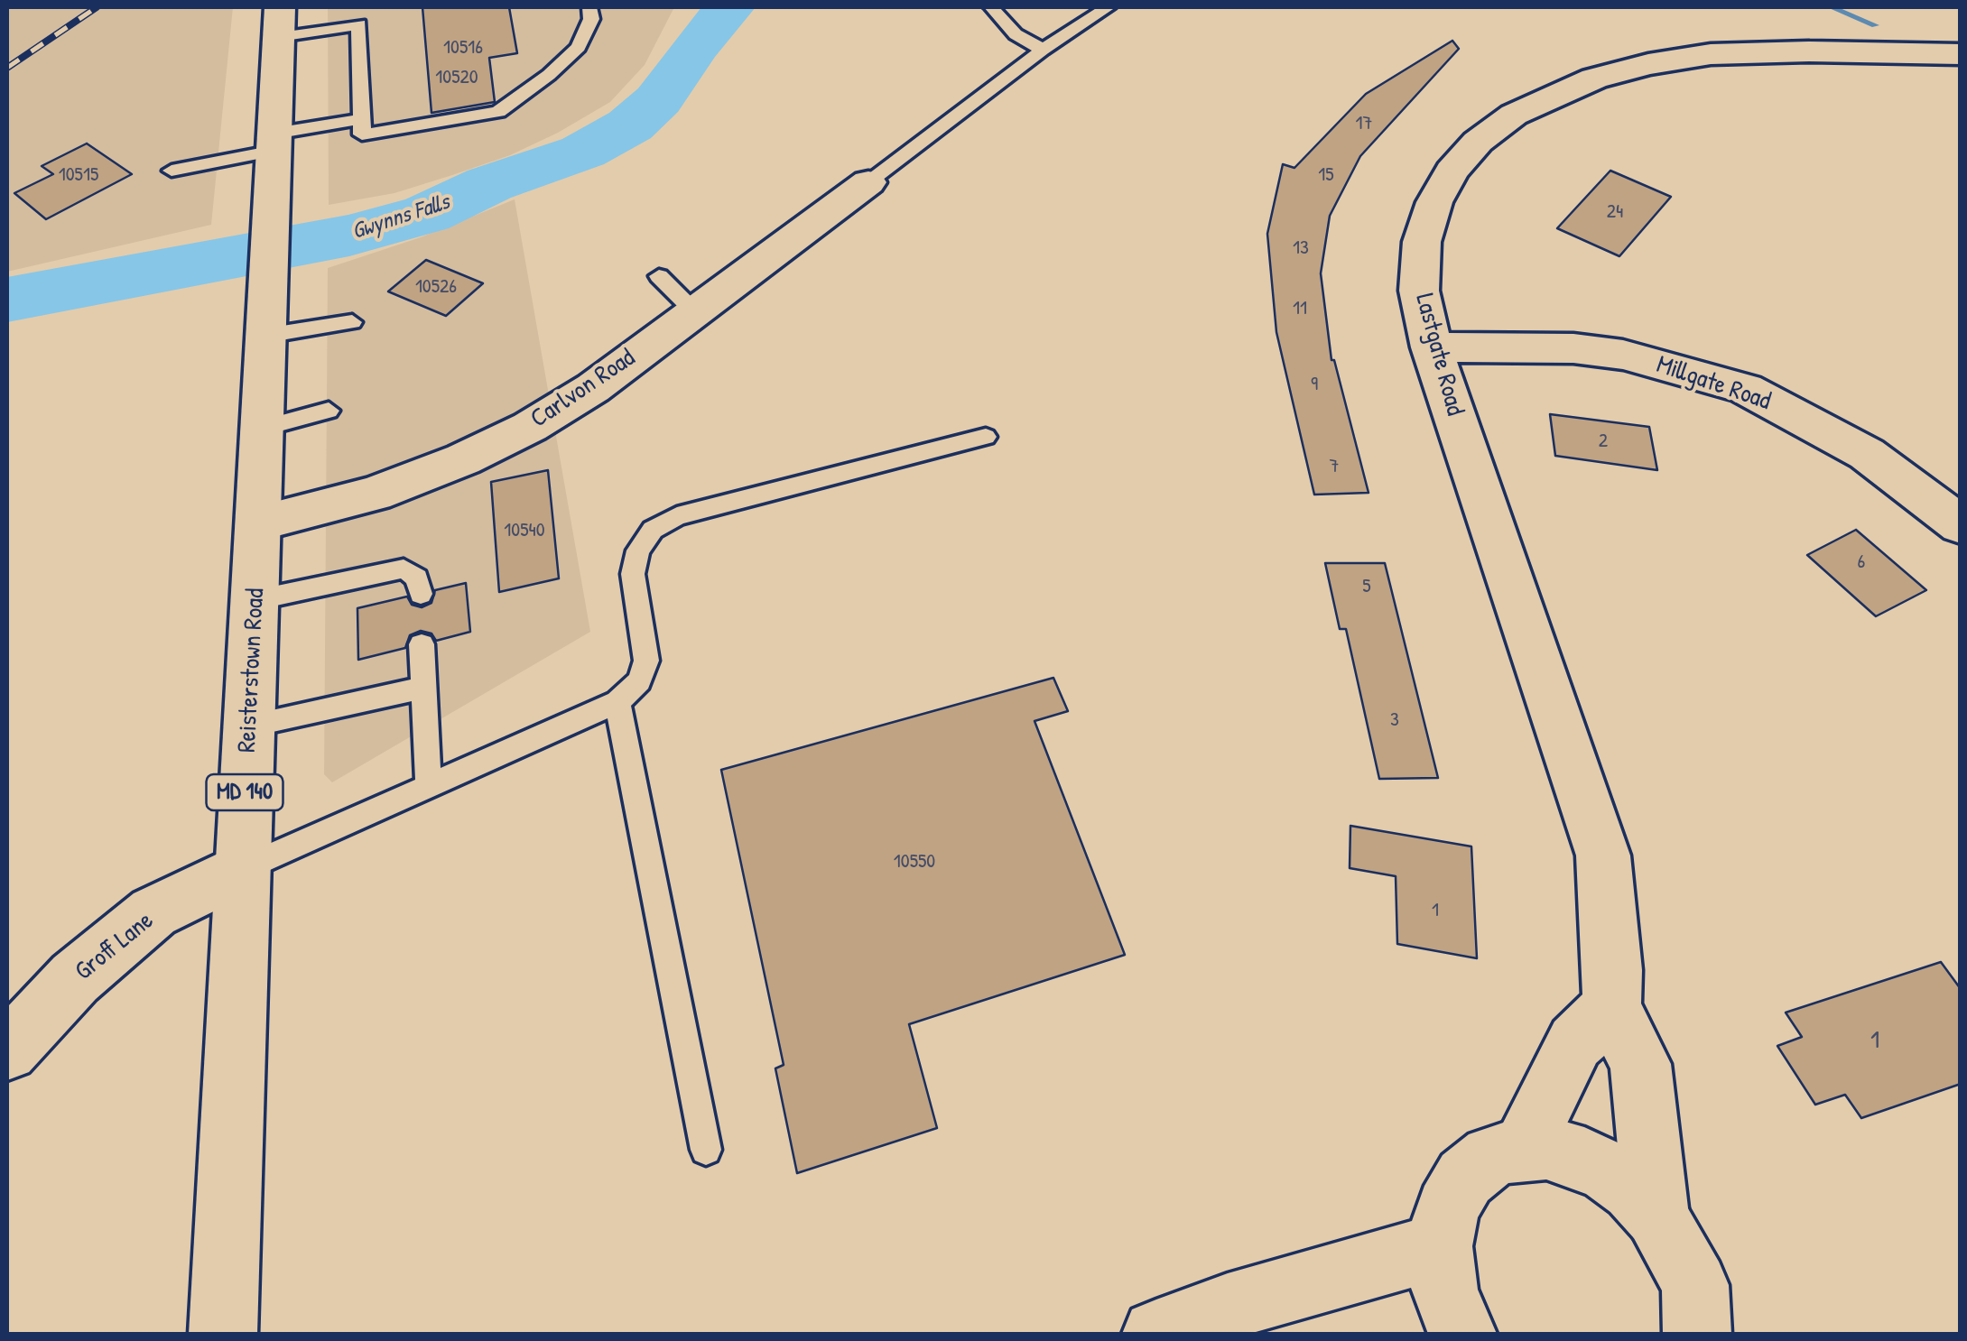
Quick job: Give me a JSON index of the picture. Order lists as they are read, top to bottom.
{
  "streets": {
    "street": [
      "Lastgate Road",
      "Millgate Road",
      "Carlvon Road",
      "Reisterstown Road",
      "MD 140",
      "Groff Lane"
    ]
  },
  "crossings": [
    ["Lastgate Road", "Millgate Road"],
    ["Carlvon Road", "Reisterstown Road"],
    ["Reisterstown Road", "Groff Lane"]
  ],
  "water": ["Gwynns Falls"],
  "house_numbers": [
    "10516",
    "10520",
    "17",
    "10515",
    "15",
    "24",
    "13",
    "10526",
    "11",
    "9",
    "2",
    "7",
    "10540",
    "6",
    "5",
    "3",
    "10550",
    "1",
    "1"
  ]
}
